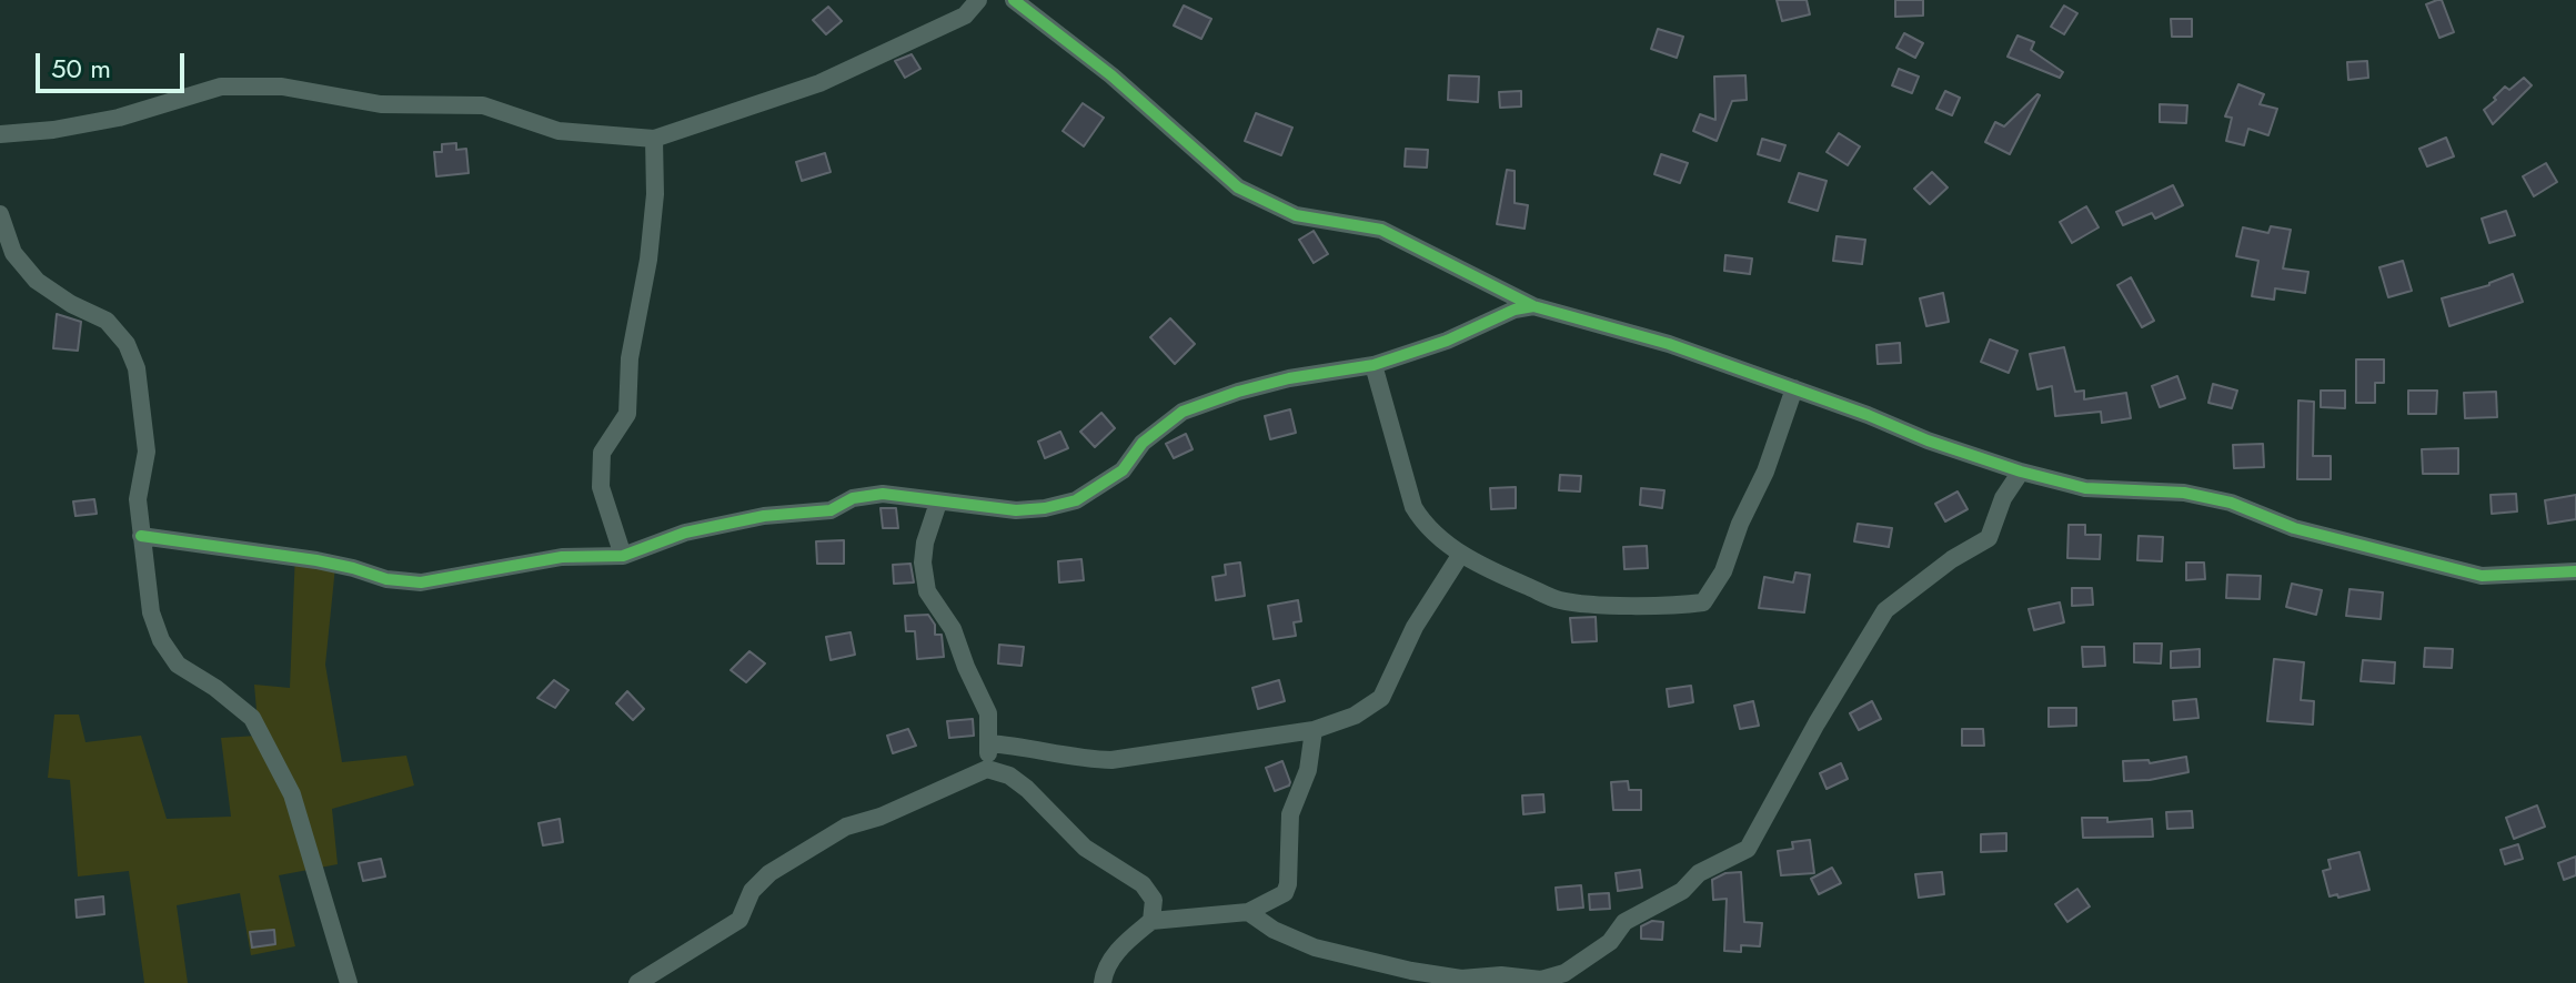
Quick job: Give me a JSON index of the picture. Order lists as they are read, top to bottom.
{
  "scale_bar": "50 m"
}
